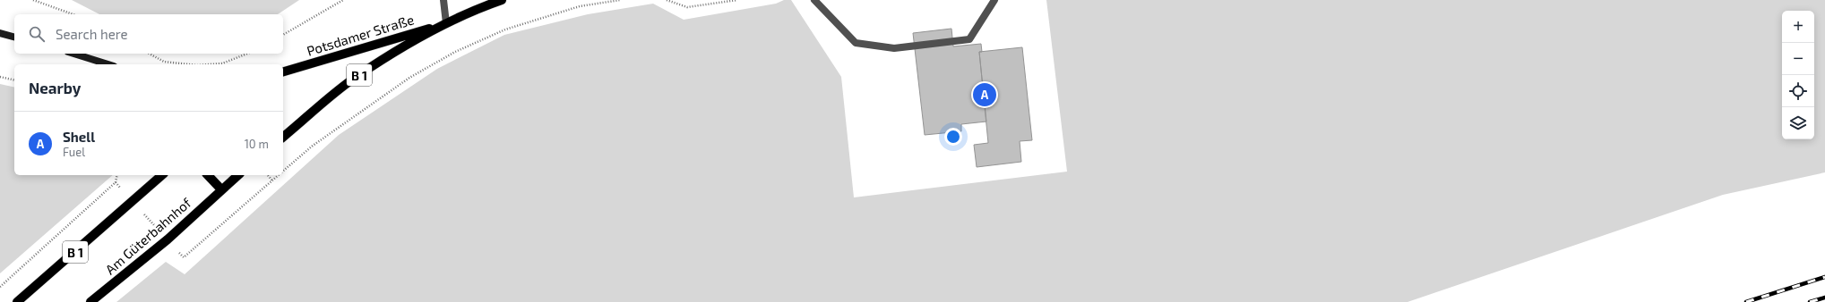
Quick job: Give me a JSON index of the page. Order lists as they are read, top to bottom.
{
  "streets": {
    "main road": ["Potsdamer Straße", "B 1", "Am Güterbahnhof"]
  },
  "page": {
    "map_buttons": ["+", "−"],
    "search": "Search here",
    "heading": "Nearby",
    "pins": "A",
    "list": [
      {
        "mark": "A",
        "name": "Shell",
        "note": "Fuel",
        "value": "10 m"
      }
    ]
  }
}
